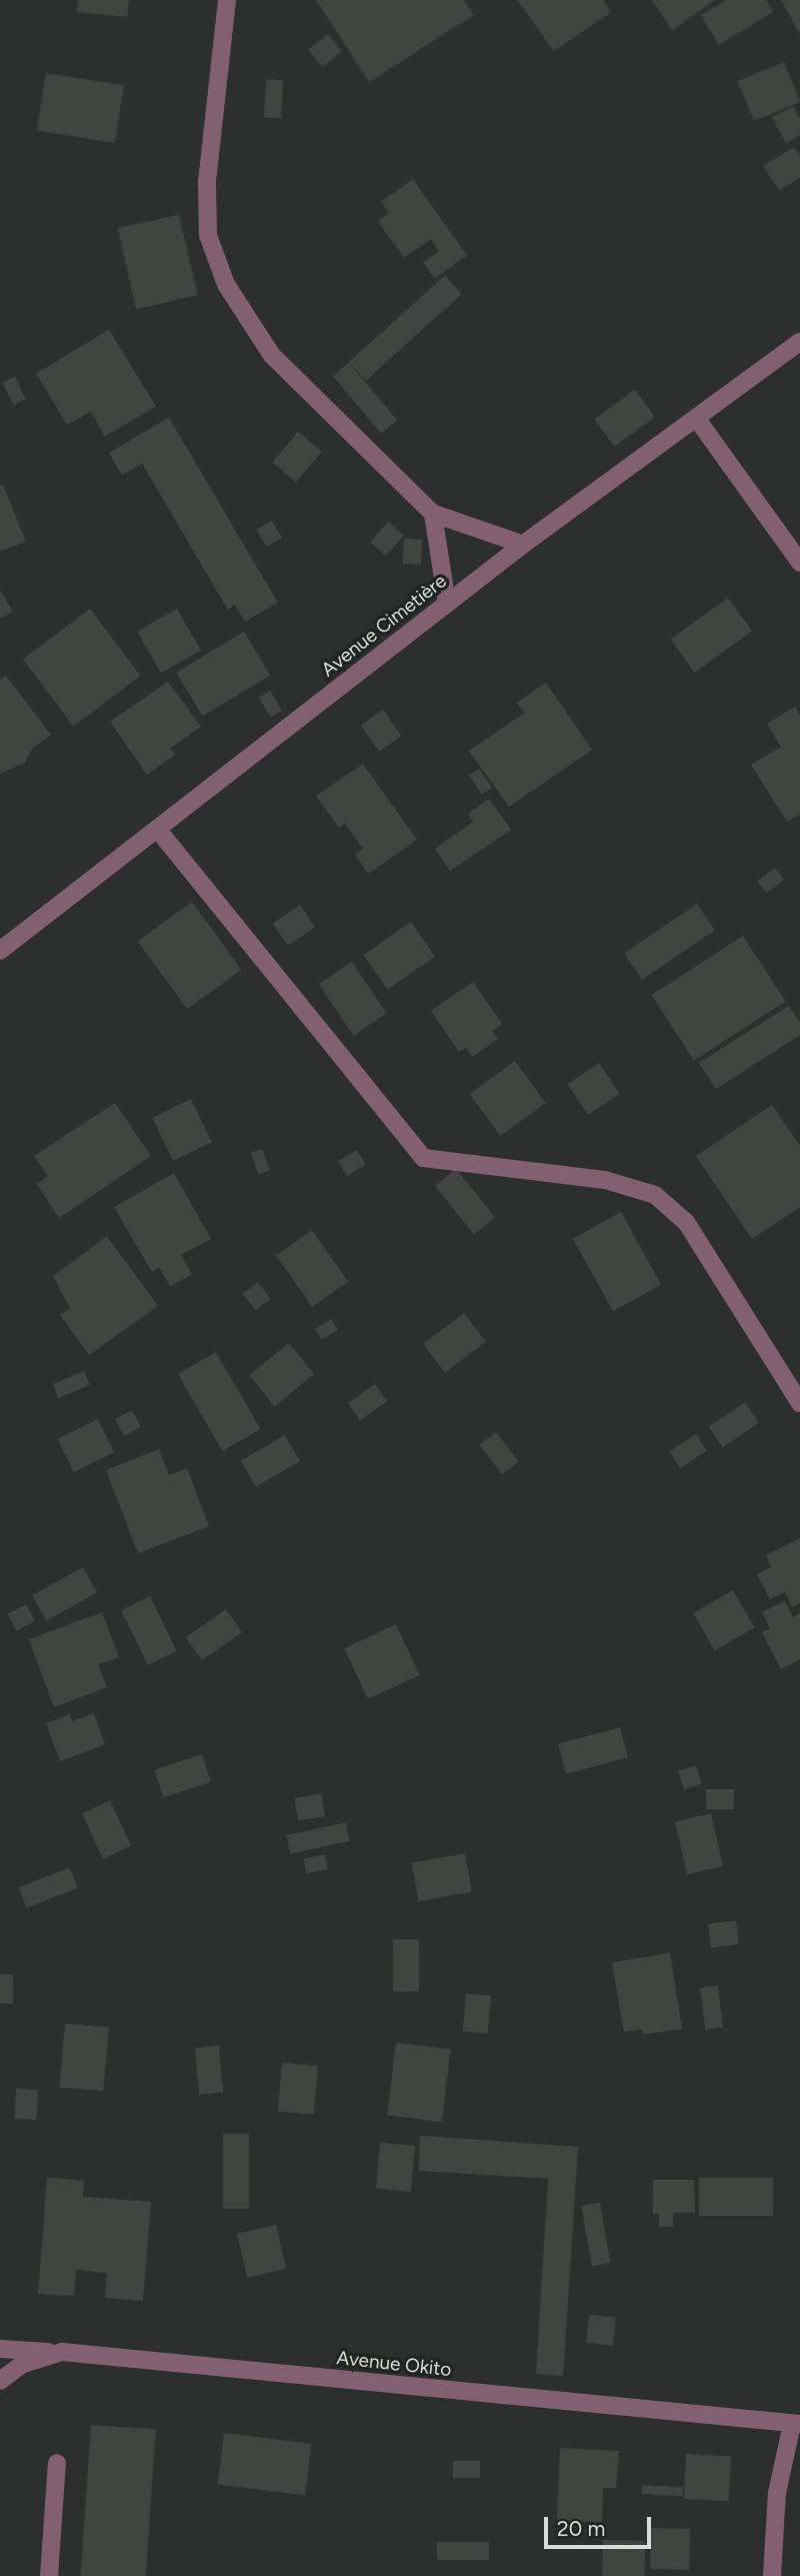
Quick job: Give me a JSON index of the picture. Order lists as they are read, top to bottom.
{
  "streets": {
    "street": ["Avenue Cimetière", "Avenue Okito"]
  },
  "scale_bar": "20 m"
}
